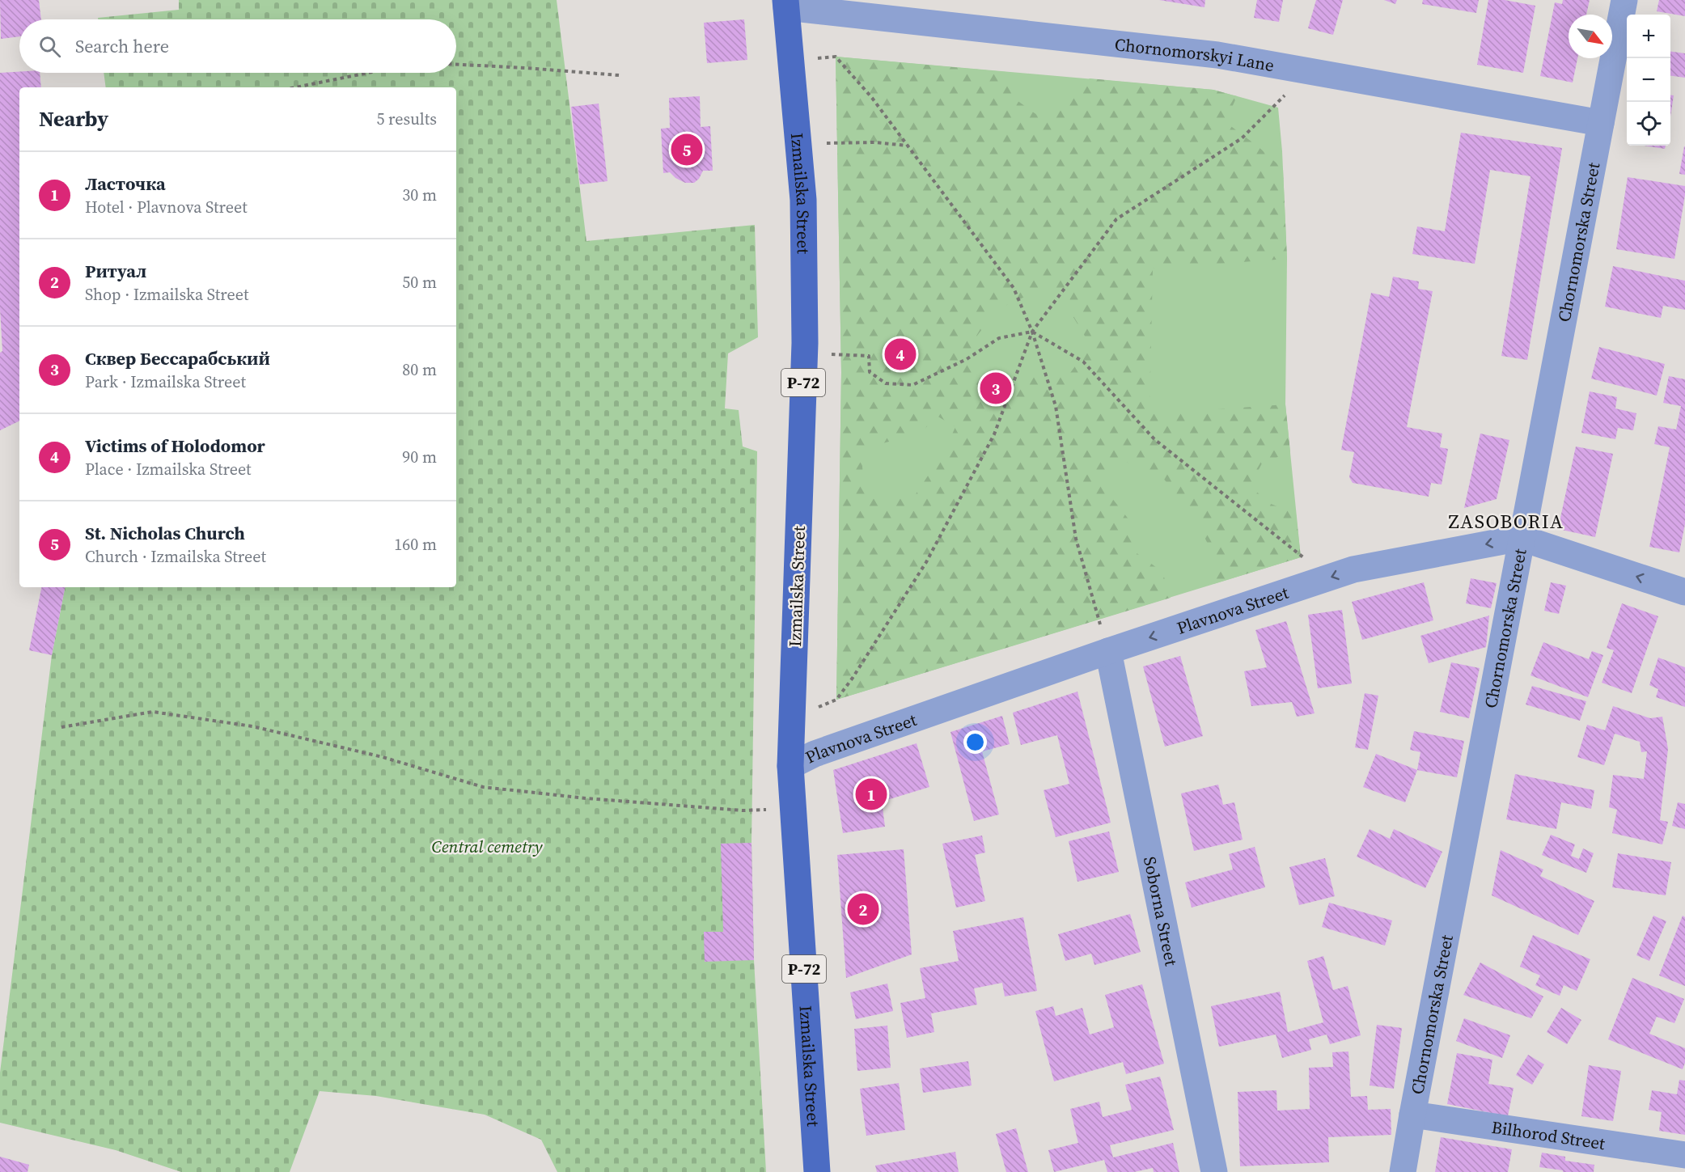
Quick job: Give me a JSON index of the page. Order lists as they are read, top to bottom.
{
  "streets": {
    "main road": ["Izmailska Street", "Р-72"],
    "street": [
      "Chornomorskyi Lane",
      "Chornomorska Street",
      "Plavnova Street",
      "Soborna Street",
      "Bilhorod Street"
    ]
  },
  "crossings": [
    ["Chornomorskyi Lane", "Izmailska Street"],
    ["Chornomorskyi Lane", "Chornomorska Street"],
    ["Izmailska Street", "Plavnova Street"],
    ["Chornomorska Street", "Plavnova Street"],
    ["Chornomorska Street", "Bilhorod Street"],
    ["Plavnova Street", "Soborna Street"]
  ],
  "one_way": ["Plavnova Street"],
  "districts": ["ZASOBORIA"],
  "parks": ["Central cemetry"],
  "north": "bottom right",
  "page": {
    "map_buttons": ["+", "−"],
    "search": "Search here",
    "heading": ["Nearby", "5 results"],
    "pins": [
      "5",
      "4",
      "3",
      "1",
      "2"
    ],
    "list": [
      {
        "mark": "1",
        "name": "Ласточка",
        "note": "Hotel · Plavnova Street",
        "value": "30 m"
      },
      {
        "mark": "2",
        "name": "Ритуал",
        "note": "Shop · Izmailska Street",
        "value": "50 m"
      },
      {
        "mark": "3",
        "name": "Сквер Бессарабський",
        "note": "Park · Izmailska Street",
        "value": "80 m"
      },
      {
        "mark": "4",
        "name": "Victims of Holodomor",
        "note": "Place · Izmailska Street",
        "value": "90 m"
      },
      {
        "mark": "5",
        "name": "St. Nicholas Church",
        "note": "Church · Izmailska Street",
        "value": "160 m"
      }
    ]
  }
}
